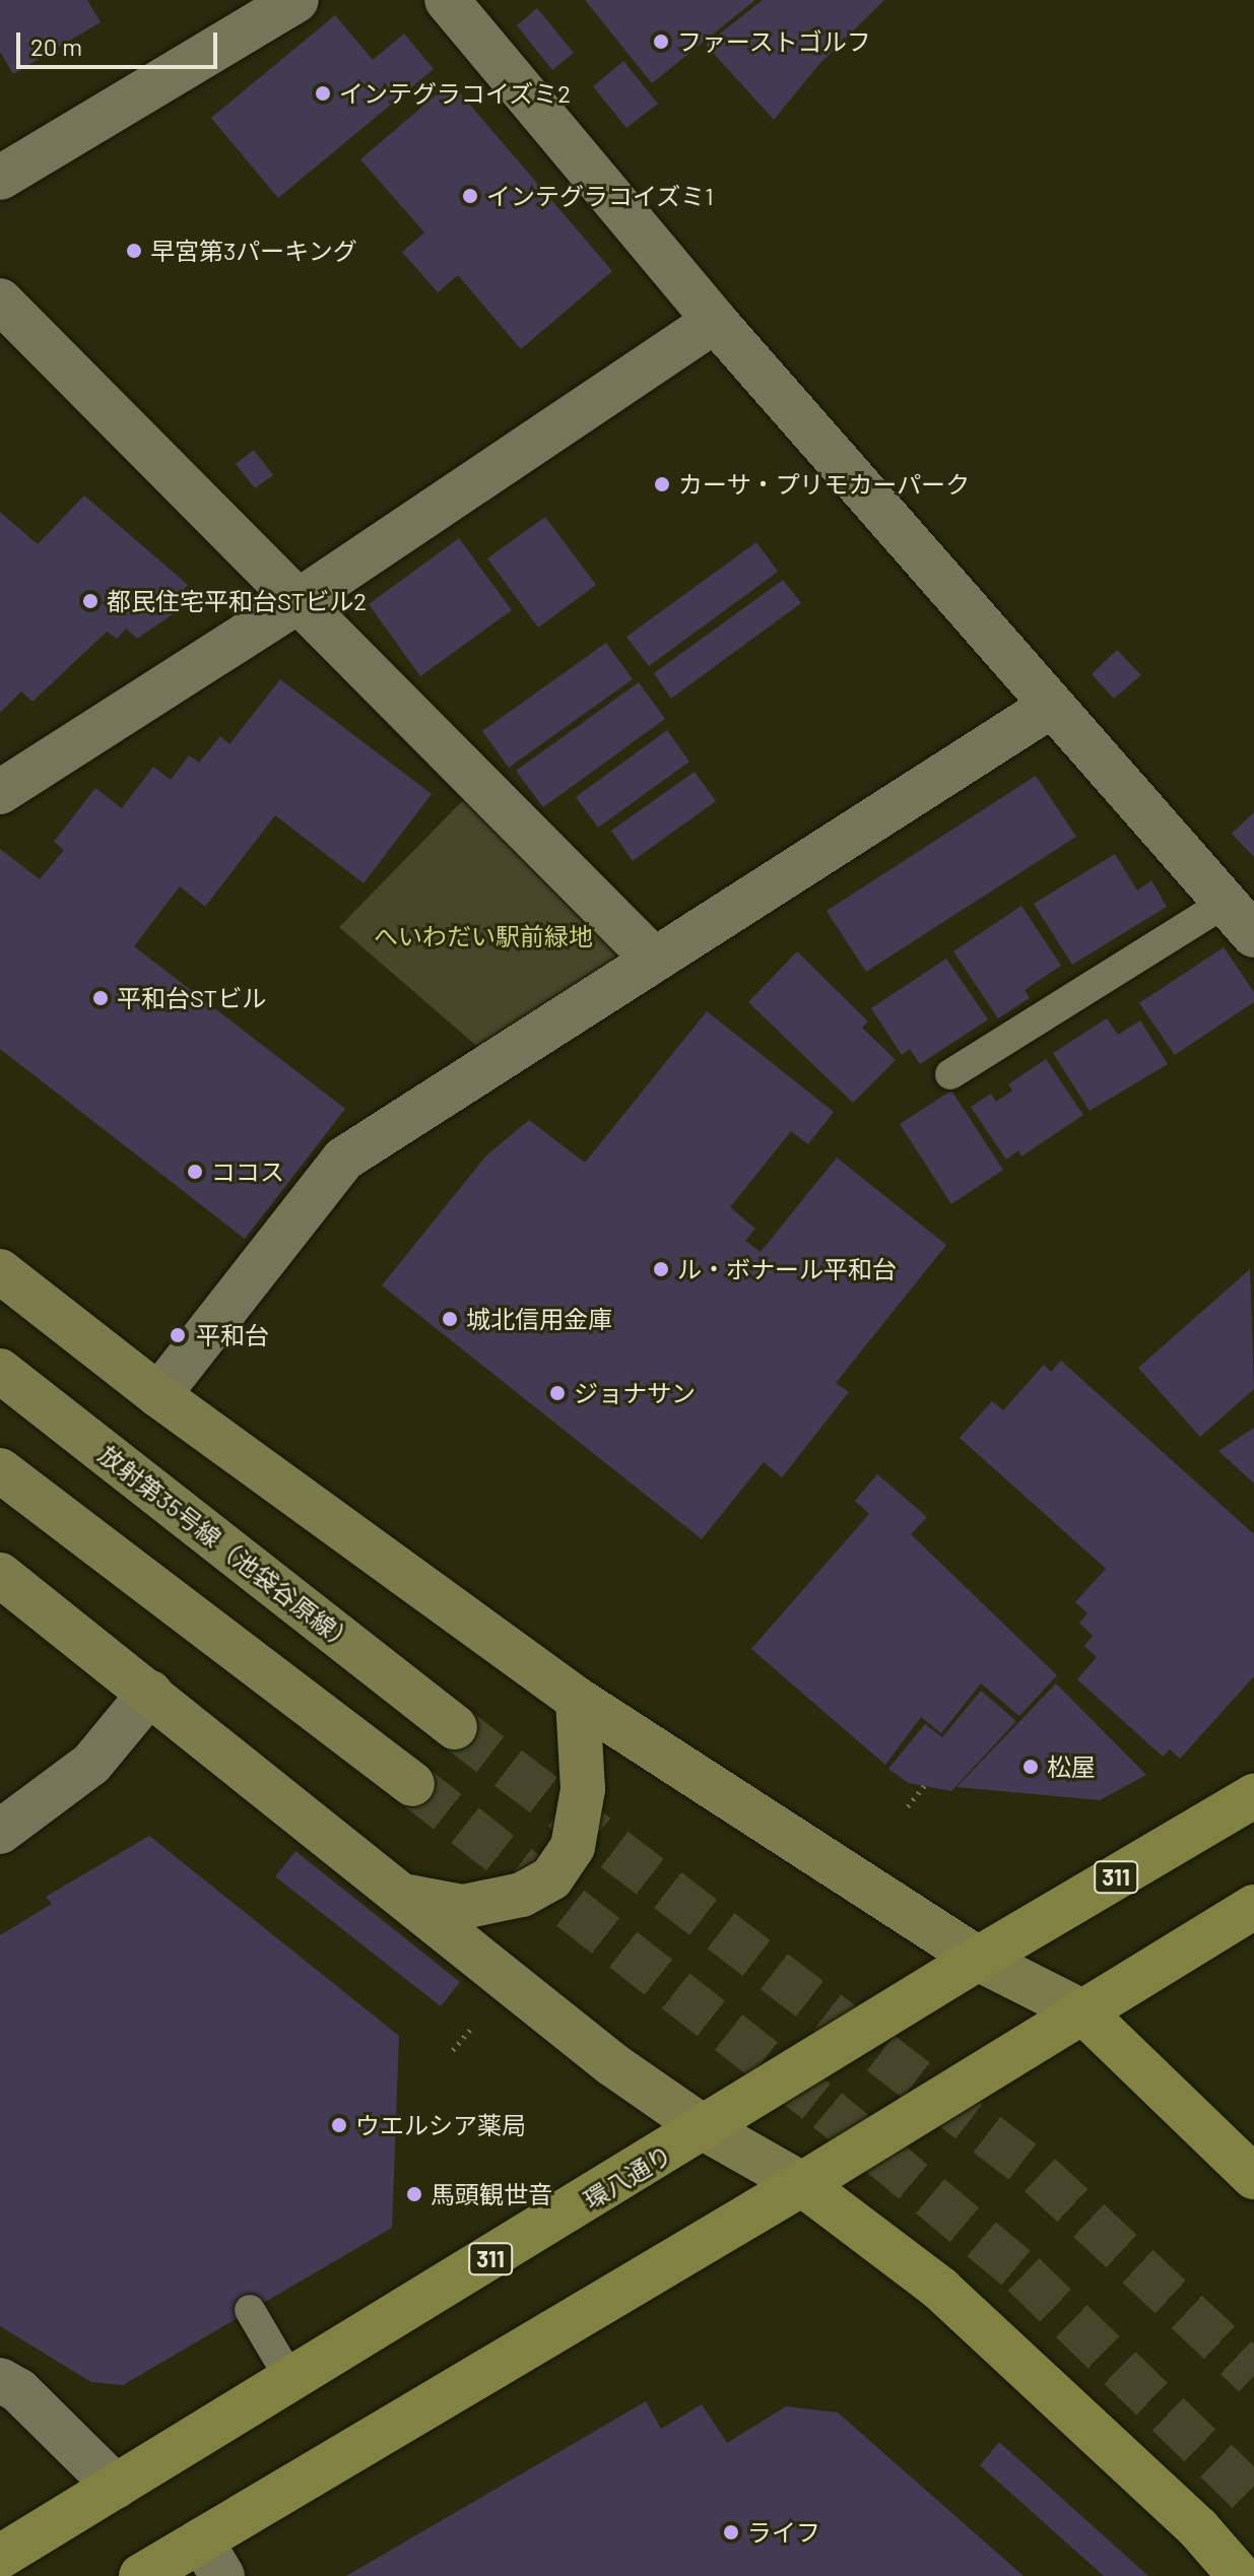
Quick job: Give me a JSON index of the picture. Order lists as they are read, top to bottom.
{
  "streets": {
    "main road": ["放射第35号線（池袋谷原線）", "311", "環八通り"]
  },
  "parks": ["へいわだい駅前緑地"],
  "places": [
    "ファーストゴルフ",
    "インテグラコイズミ2",
    "インテグラコイズミ1",
    "早宮第3パーキング",
    "カーサ・プリモカーパーク",
    "都民住宅平和台STビル2",
    "平和台STビル",
    "ココス",
    "ル・ボナール平和台",
    "城北信用金庫",
    "平和台",
    "ジョナサン",
    "松屋",
    "ウエルシア薬局",
    "馬頭観世音",
    "ライフ"
  ],
  "scale_bar": "20 m"
}
